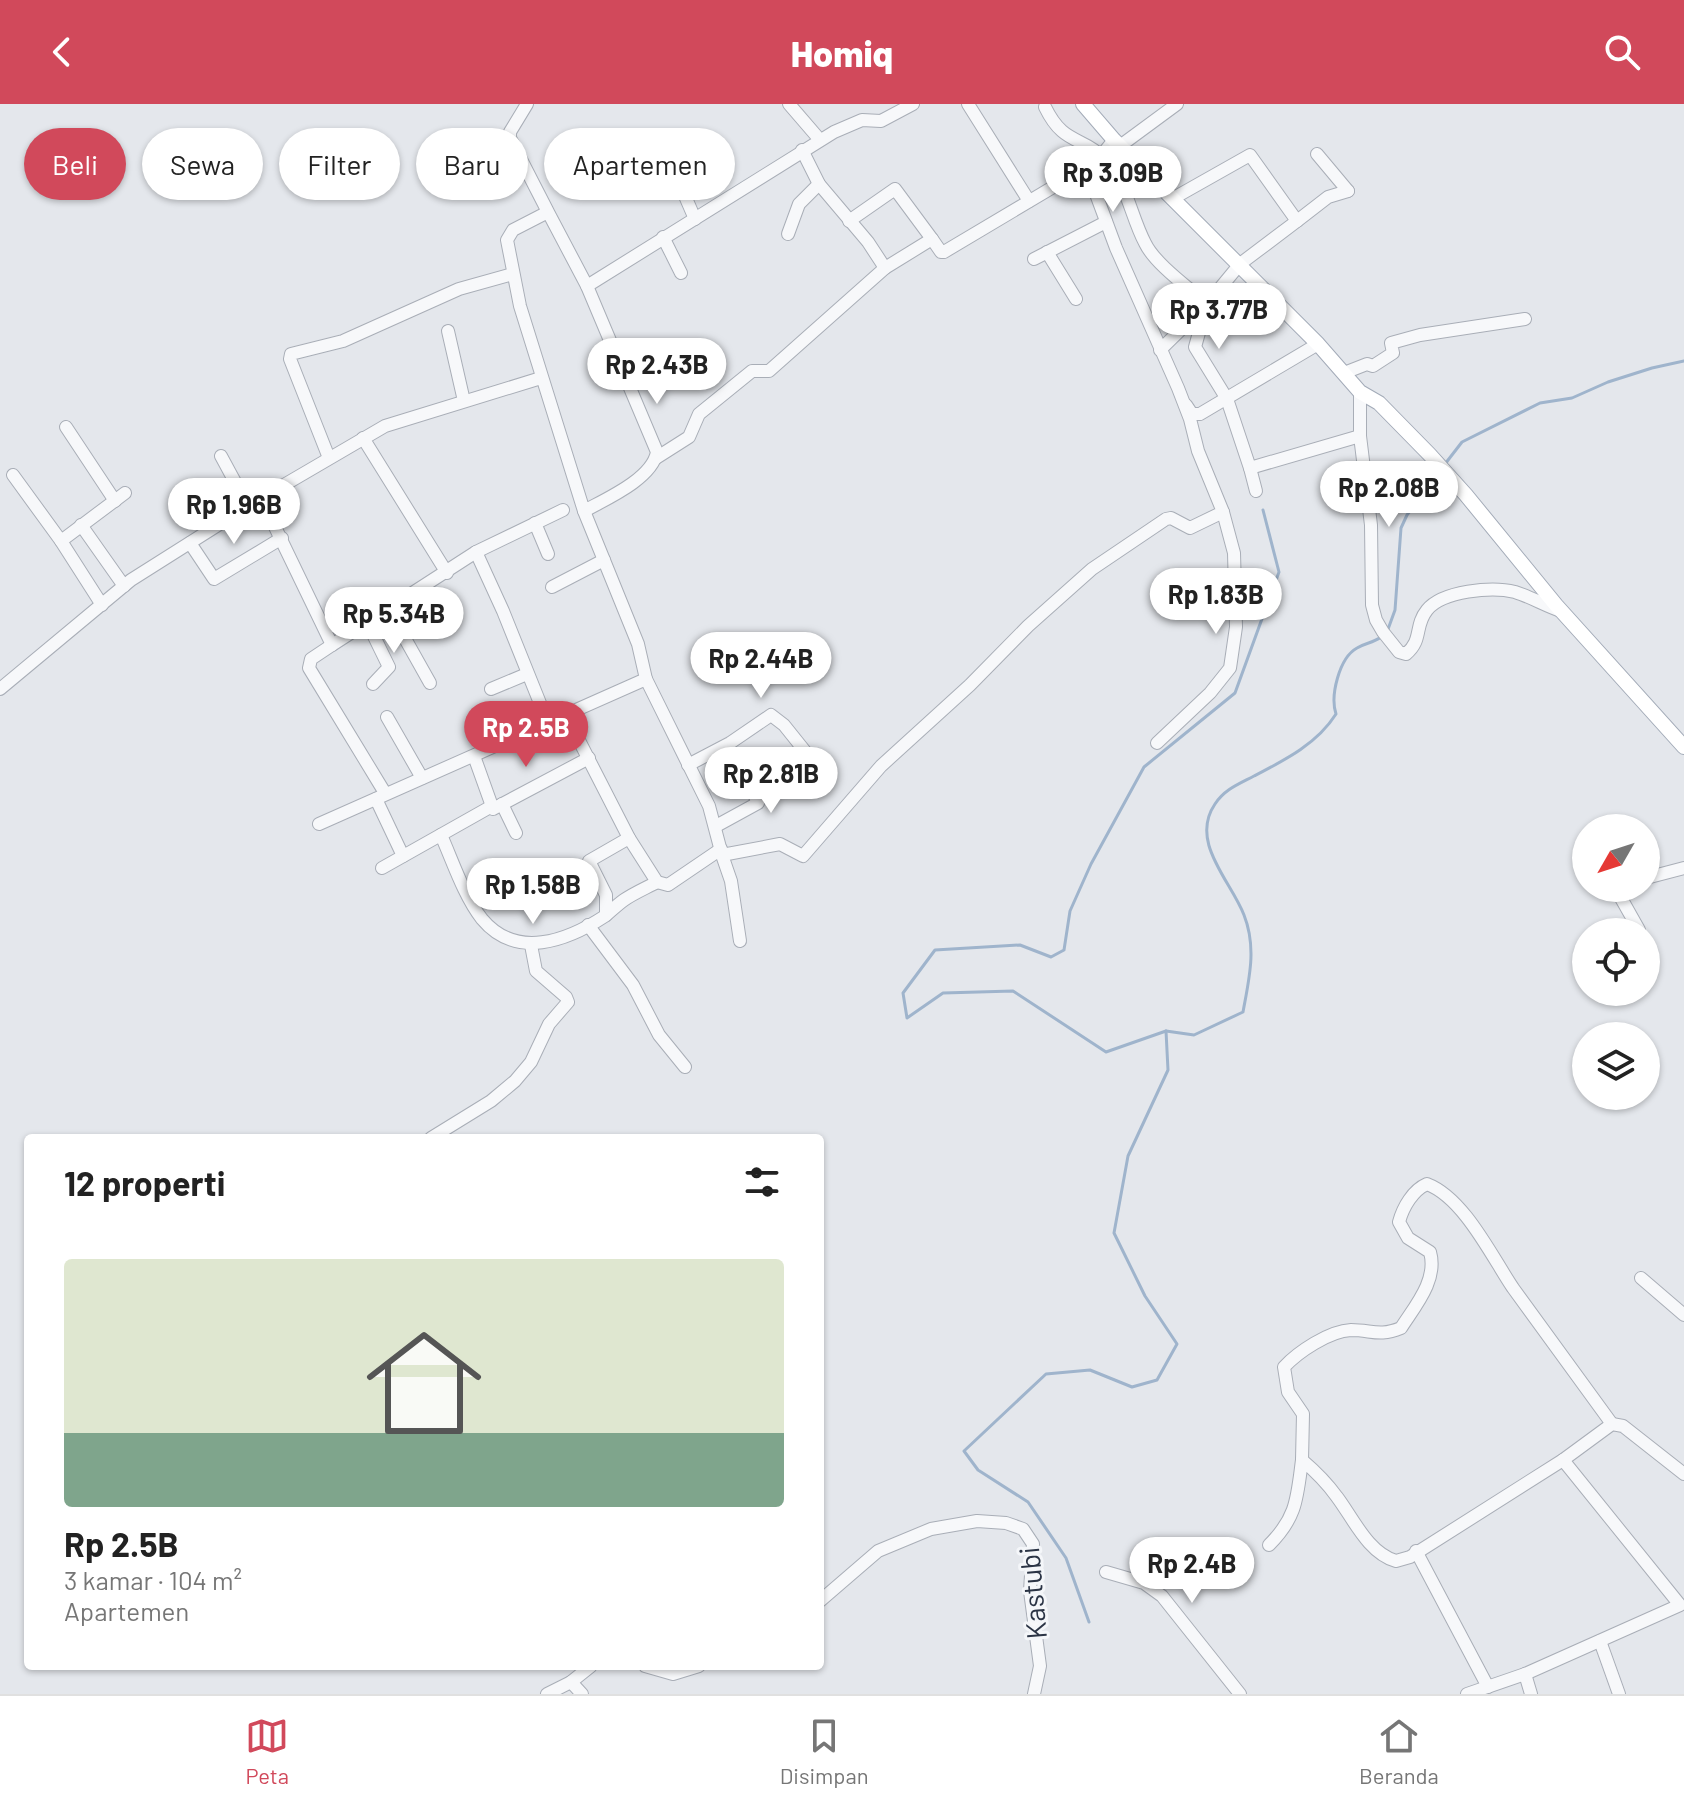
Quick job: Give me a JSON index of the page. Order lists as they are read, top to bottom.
{
  "streets": {
    "street": ["Kastubi"]
  },
  "north": "bottom left",
  "page": {
    "header": "Homiq",
    "chip": [
      "Beli",
      "Sewa",
      "Filter",
      "Baru",
      "Apartemen"
    ],
    "price": [
      "Rp 3.09B",
      "Rp 3.77B",
      "Rp 2.43B",
      "Rp 2.08B",
      "Rp 1.96B",
      "Rp 1.83B",
      "Rp 5.34B",
      "Rp 2.44B",
      "Rp 2.5B",
      "Rp 2.81B",
      "Rp 1.58B",
      "Rp 2.4B"
    ],
    "heading": "12 properti",
    "list": [
      {
        "name": "Rp 2.5B",
        "note": "3 kamar · 104 m² · Apartemen"
      }
    ],
    "tabs": ["Peta", "Disimpan", "Beranda"]
  }
}
